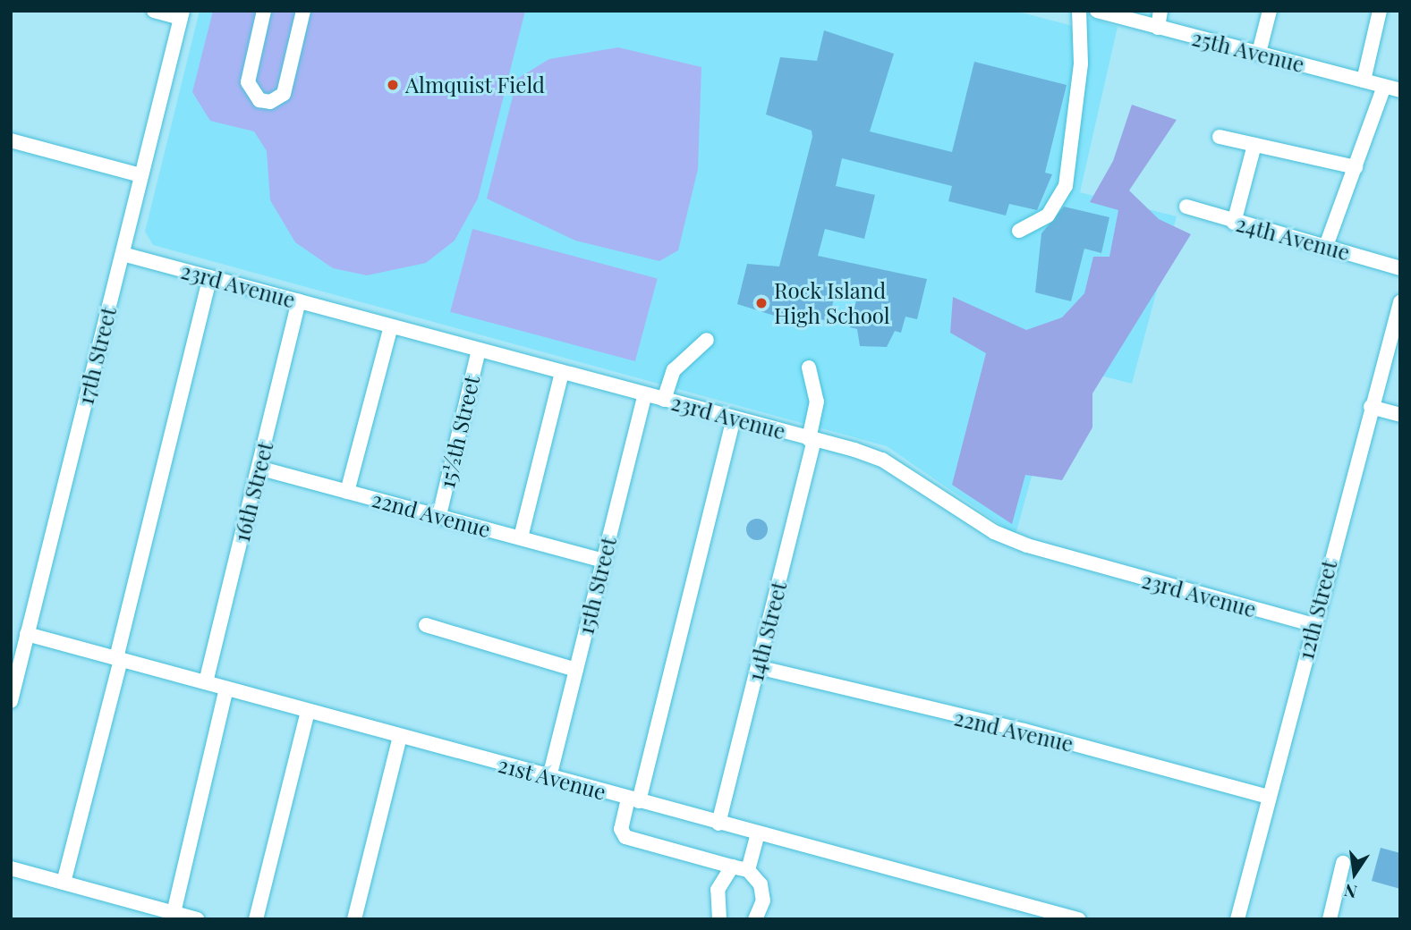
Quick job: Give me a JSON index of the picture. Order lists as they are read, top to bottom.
{
  "streets": {
    "street": [
      "25th Avenue",
      "24th Avenue",
      "23rd Avenue",
      "17th Street",
      "15½th Street",
      "16th Street",
      "22nd Avenue",
      "15th Street",
      "12th Street",
      "14th Street",
      "21st Avenue"
    ]
  },
  "crossings": [
    ["23rd Avenue", "17th Street"],
    ["23rd Avenue", "15½th Street"],
    ["23rd Avenue", "16th Street"],
    ["23rd Avenue", "15th Street"],
    ["23rd Avenue", "12th Street"],
    ["23rd Avenue", "14th Street"],
    ["17th Street", "21st Avenue"],
    ["15½th Street", "22nd Avenue"],
    ["16th Street", "22nd Avenue"],
    ["16th Street", "21st Avenue"],
    ["22nd Avenue", "15th Street"],
    ["22nd Avenue", "12th Street"],
    ["22nd Avenue", "14th Street"],
    ["15th Street", "21st Avenue"],
    ["14th Street", "21st Avenue"]
  ],
  "places": ["Almquist Field", "Rock Island High School"],
  "north": "bottom"
}
